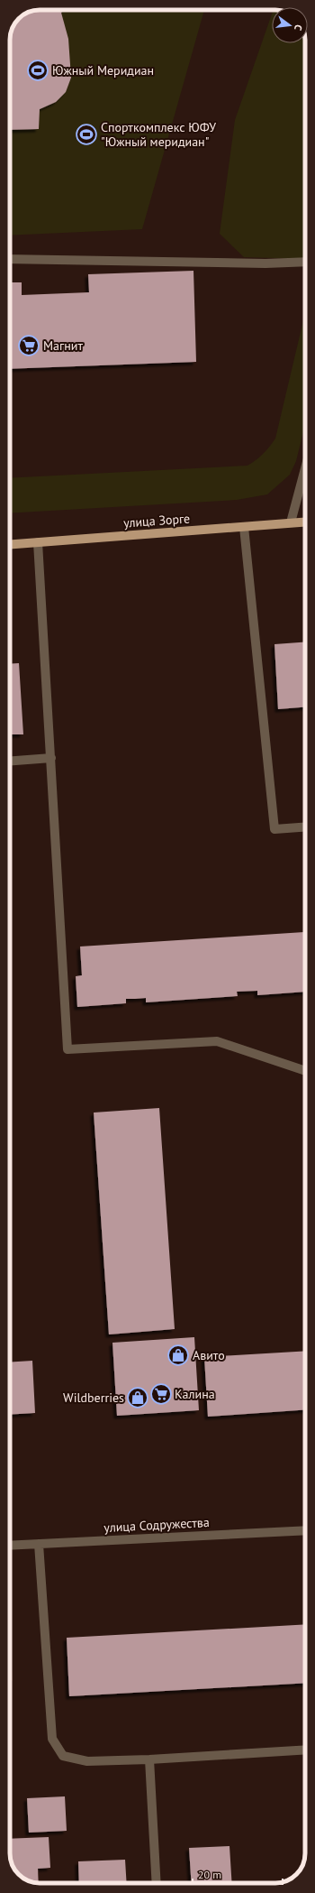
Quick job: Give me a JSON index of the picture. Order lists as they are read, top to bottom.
{
  "streets": {
    "main road": ["улица Зорге"],
    "street": ["улица Содружества"]
  },
  "places": {
    "sports": ["Южный Меридиан", "Спорткомплекс ЮФУ \"Южный меридиан\""],
    "supermarket": ["Магнит", "Калина"],
    "shop": ["Авито", "Wildberries"]
  },
  "scale_bar": "20 m",
  "north": "right"
}
